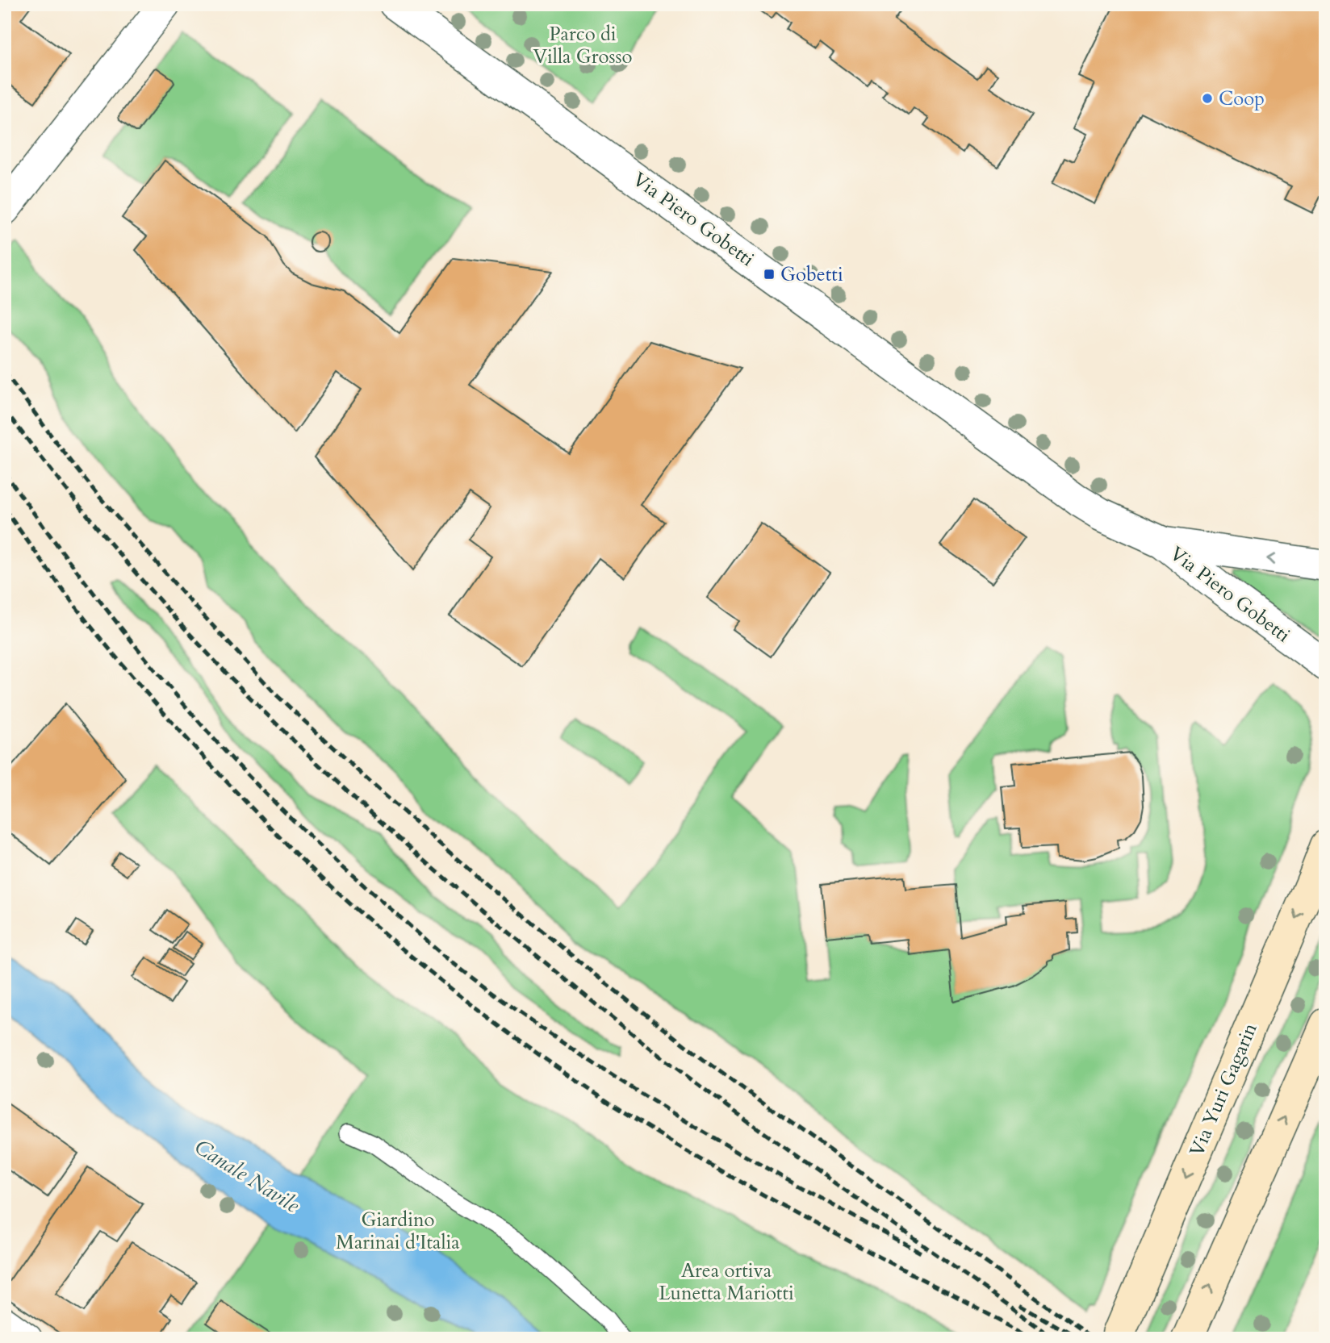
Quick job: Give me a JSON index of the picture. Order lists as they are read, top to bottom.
{
  "streets": {
    "main road": ["Via Yuri Gagarin"],
    "street": ["Via Piero Gobetti"]
  },
  "water": ["Canale Navile"],
  "parks": ["Parco di Villa Grosso", "Giardino Marinai d'Italia", "Area ortiva Lunetta Mariotti"],
  "places": {
    "other": ["Coop"],
    "transit": ["Gobetti"]
  }
}
